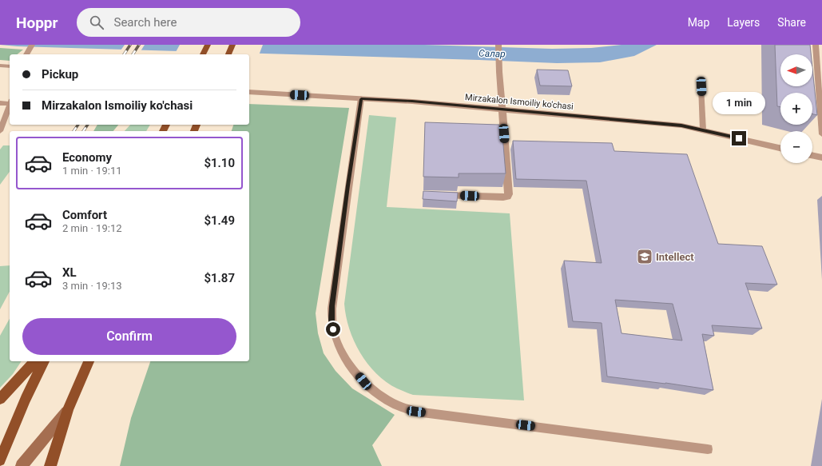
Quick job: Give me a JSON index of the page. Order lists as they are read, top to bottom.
{
  "streets": {
    "street": ["Mirzakalon Ismoiliy ko'chasi"]
  },
  "water": ["Салар"],
  "places": {
    "school or university": ["Intellect"]
  },
  "north": "left",
  "page": {
    "header": "Hoppr",
    "search": "Search here",
    "nav": ["Map", "Layers", "Share"],
    "map_buttons": ["+", "−"],
    "banner": ["Pickup", "Mirzakalon Ismoiliy ko'chasi"],
    "bubble": "1 min",
    "list": [
      {
        "name": "Economy",
        "note": "1 min · 19:11",
        "value": "$1.10"
      },
      {
        "name": "Comfort",
        "note": "2 min · 19:12",
        "value": "$1.49"
      },
      {
        "name": "XL",
        "note": "3 min · 19:13",
        "value": "$1.87"
      }
    ],
    "buttons": "Confirm"
  }
}
